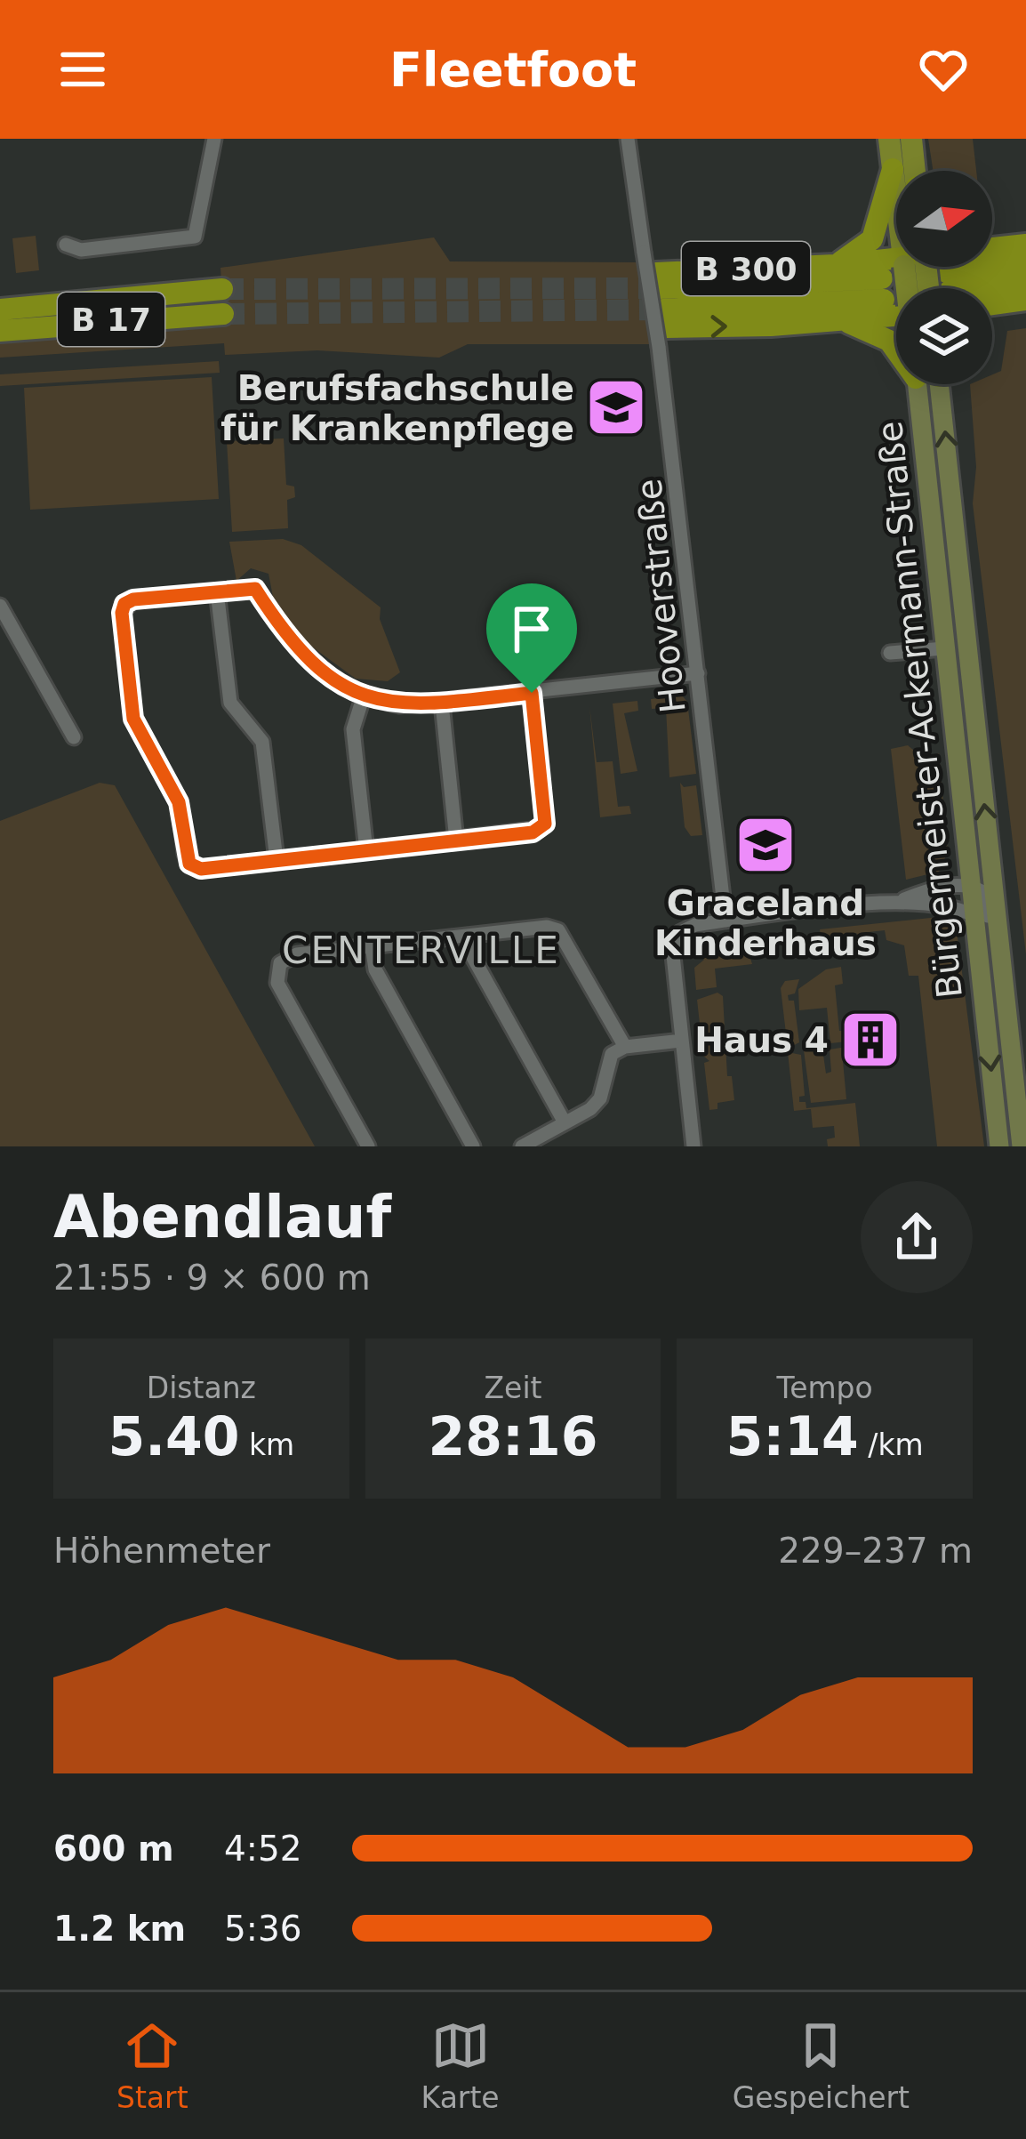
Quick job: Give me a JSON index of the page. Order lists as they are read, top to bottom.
{
  "streets": {
    "highway": ["B 300", "B 17"],
    "main road": ["Bürgermeister-Ackermann-Straße"],
    "street": ["Hooverstraße"]
  },
  "crossings": [
    ["B 300", "Hooverstraße"],
    ["B 300", "Bürgermeister-Ackermann-Straße"]
  ],
  "districts": ["CENTERVILLE"],
  "places": {
    "school or university": ["Berufsfachschule für Krankenpflege", "Graceland Kinderhaus"],
    "building": ["Haus 4"]
  },
  "north": "right",
  "page": {
    "header": "Fleetfoot",
    "heading": ["Abendlauf", "21:55 · 9 × 600 m"],
    "stats": [
      ["Distanz", "5.40 km"],
      ["Zeit", "28:16"],
      ["Tempo", "5:14 /km"]
    ],
    "chart": ["Höhenmeter", "229–237 m"],
    "list": [
      {
        "name": "600 m",
        "note": "4:52"
      },
      {
        "name": "1.2 km",
        "note": "5:36"
      }
    ],
    "tabs": ["Start", "Karte", "Gespeichert"]
  }
}
